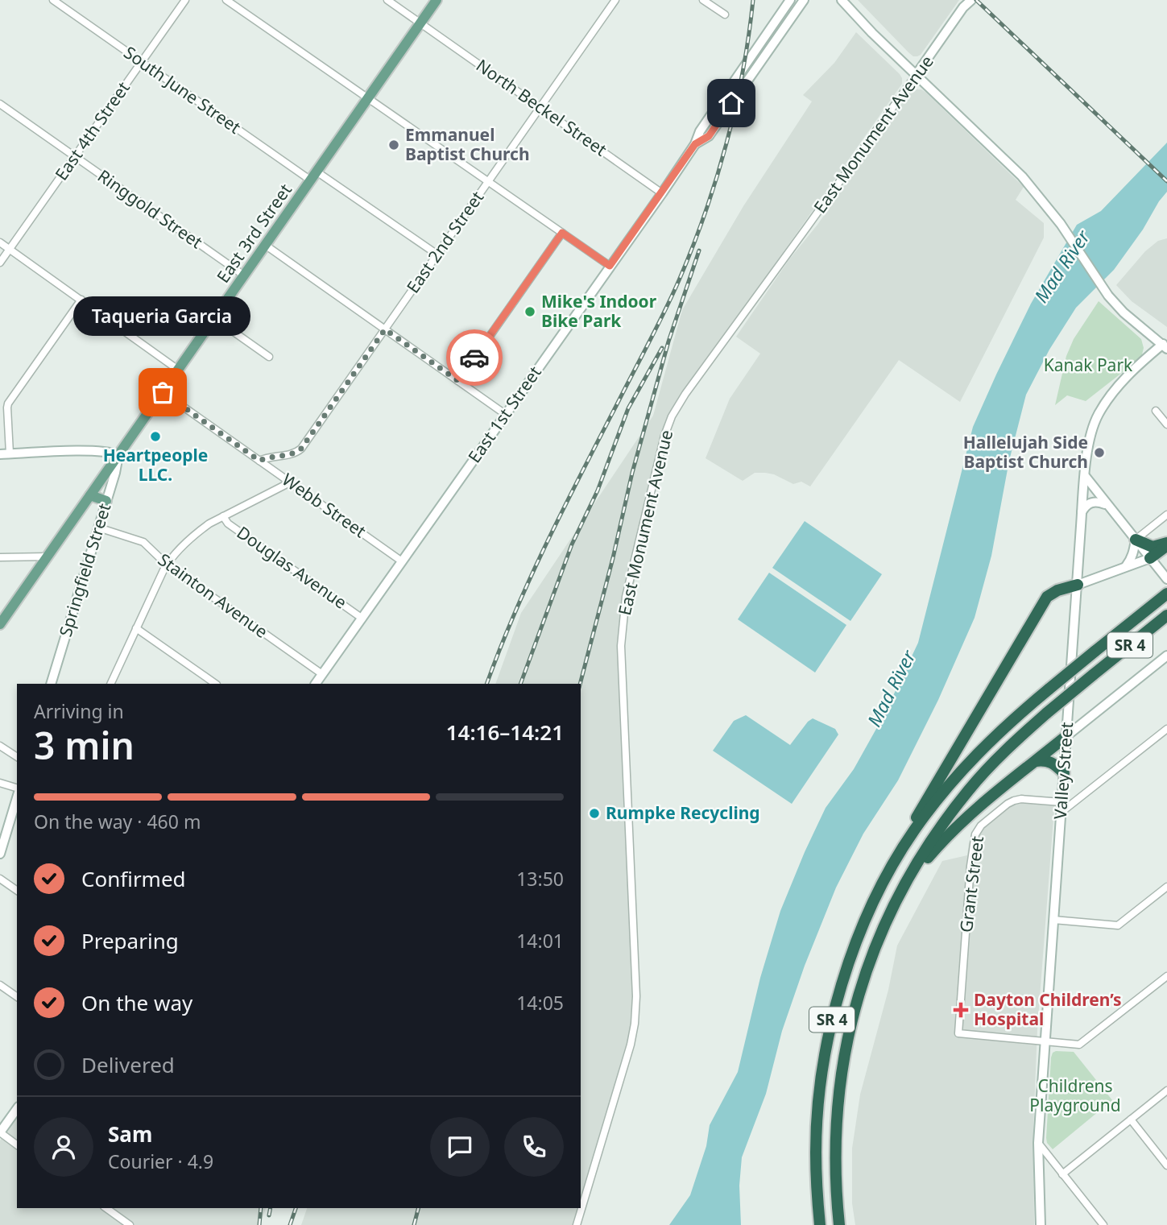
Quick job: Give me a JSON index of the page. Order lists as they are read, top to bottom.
{
  "streets": {
    "highway": ["SR 4"],
    "main road": [
      "East Monument Avenue",
      "East 3rd Street",
      "East 1st Street",
      "Springfield Street",
      "Valley Street"
    ],
    "street": [
      "South June Street",
      "North Beckel Street",
      "East 4th Street",
      "Ringgold Street",
      "East 2nd Street",
      "Webb Street",
      "Douglas Avenue",
      "Stainton Avenue",
      "Grant Street"
    ]
  },
  "crossings": [
    ["South June Street", "East 4th Street"],
    ["South June Street", "East 3rd Street"],
    ["South June Street", "East 2nd Street"],
    ["North Beckel Street", "East 3rd Street"],
    ["North Beckel Street", "East 2nd Street"],
    ["North Beckel Street", "East 1st Street"],
    ["East 4th Street", "Ringgold Street"],
    ["Ringgold Street", "East 3rd Street"],
    ["East 3rd Street", "Webb Street"],
    ["East 3rd Street", "Springfield Street"],
    ["East 2nd Street", "Webb Street"],
    ["East 1st Street", "Webb Street"],
    ["East 1st Street", "Douglas Avenue"],
    ["East 1st Street", "Stainton Avenue"],
    ["Springfield Street", "Stainton Avenue"],
    ["Valley Street", "Grant Street"]
  ],
  "water": ["Mad River"],
  "parks": ["Kanak Park", "Childrens Playground"],
  "places": {
    "other": [
      "Emmanuel Baptist Church",
      "Mike's Indoor Bike Park",
      "Taqueria Garcia",
      "Heartpeople LLC.",
      "Hallelujah Side Baptist Church",
      "Rumpke Recycling"
    ],
    "health": ["Dayton Children’s Hospital"]
  },
  "page": {
    "bubble": "Taqueria Garcia",
    "heading": ["3 min", "Arriving in", "14:16–14:21"],
    "panel": ["Sam", "Courier · 4.9"],
    "bar": "On the way · 460 m",
    "list": [
      ["Confirmed", "13:50"],
      ["Preparing", "14:01"],
      ["On the way", "14:05"],
      "Delivered"
    ]
  }
}
